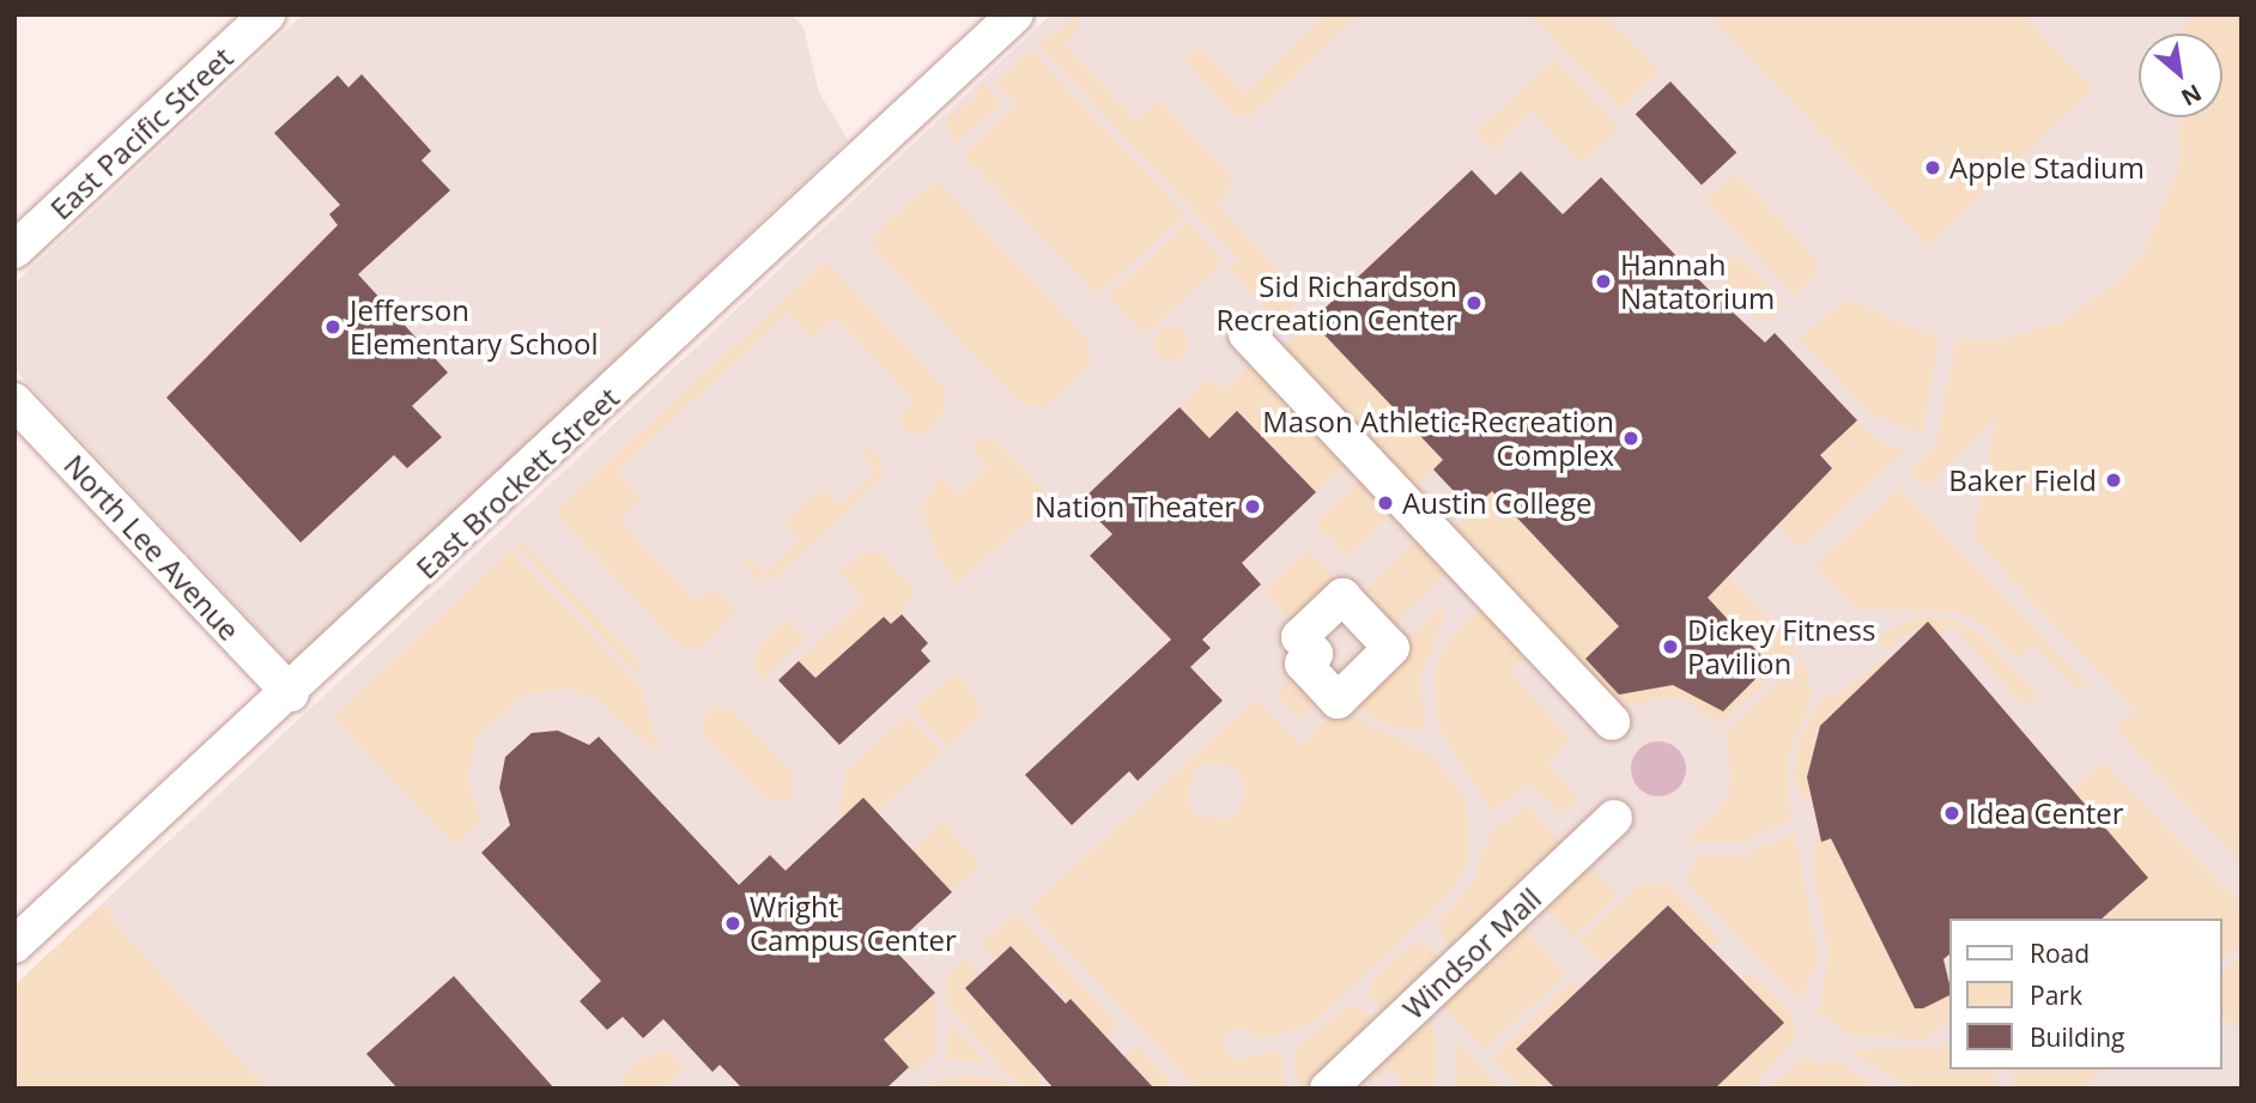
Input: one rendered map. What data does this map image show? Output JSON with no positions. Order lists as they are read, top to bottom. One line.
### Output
{"streets":{"street":["East Pacific Street","East Brockett Street","North Lee Avenue","Windsor Mall"]},"crossings":[["East Brockett Street","North Lee Avenue"]],"places":["Apple Stadium","Hannah Natatorium","Sid Richardson Recreation Center","Jefferson Elementary School","Mason Athletic-Recreation Complex","Baker Field","Austin College","Nation Theater","Dickey Fitness Pavilion","Idea Center","Wright Campus Center"],"legend":["Road","Park","Building"],"north":"bottom right"}
